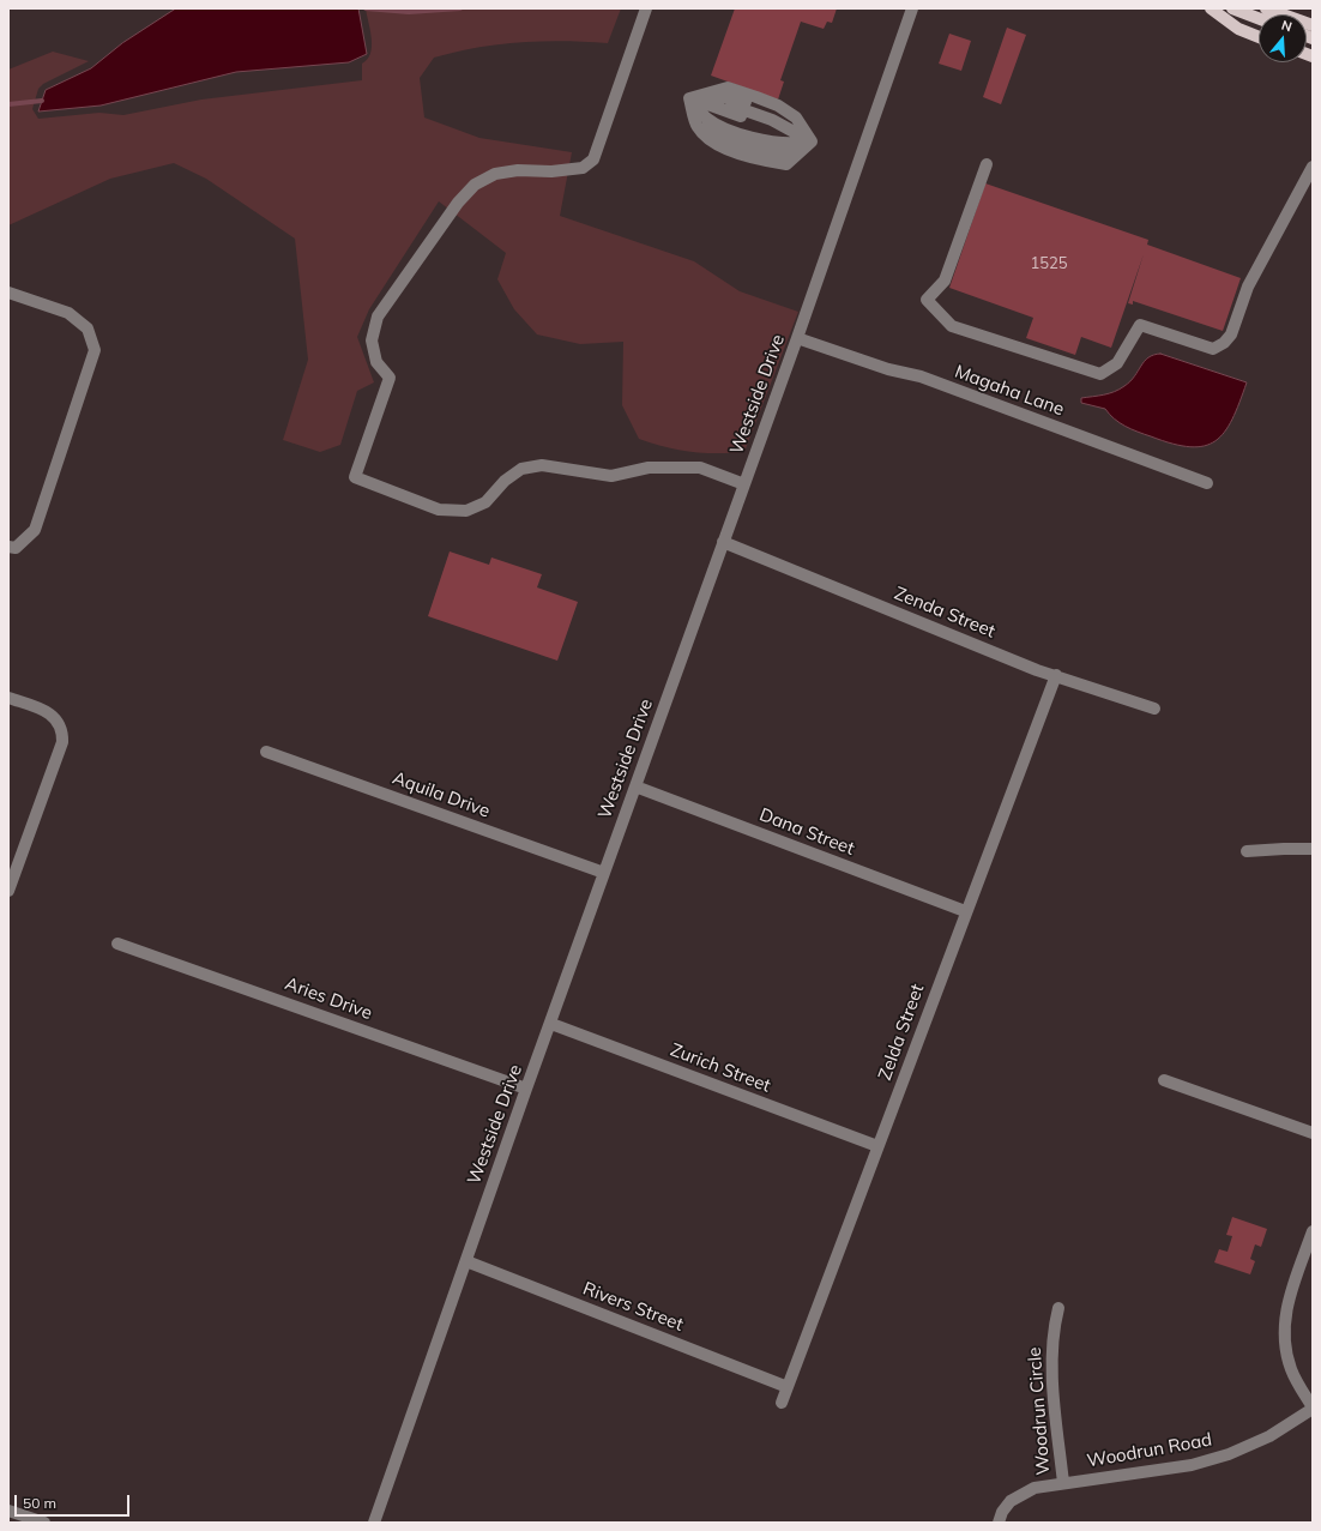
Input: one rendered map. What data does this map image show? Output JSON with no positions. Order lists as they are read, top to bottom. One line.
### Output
{"streets":{"street":["Magaha Lane","Westside Drive","Zenda Street","Aquila Drive","Dana Street","Aries Drive","Zelda Street","Zurich Street","Rivers Street","Woodrun Circle","Woodrun Road"]},"crossings":[["Magaha Lane","Westside Drive"],["Westside Drive","Zenda Street"],["Westside Drive","Aquila Drive"],["Westside Drive","Dana Street"],["Westside Drive","Aries Drive"],["Westside Drive","Zurich Street"],["Westside Drive","Rivers Street"],["Zenda Street","Zelda Street"],["Dana Street","Zelda Street"],["Zelda Street","Zurich Street"],["Zelda Street","Rivers Street"],["Woodrun Circle","Woodrun Road"]],"house_numbers":["1525"],"scale_bar":"50 m","north":"top"}
